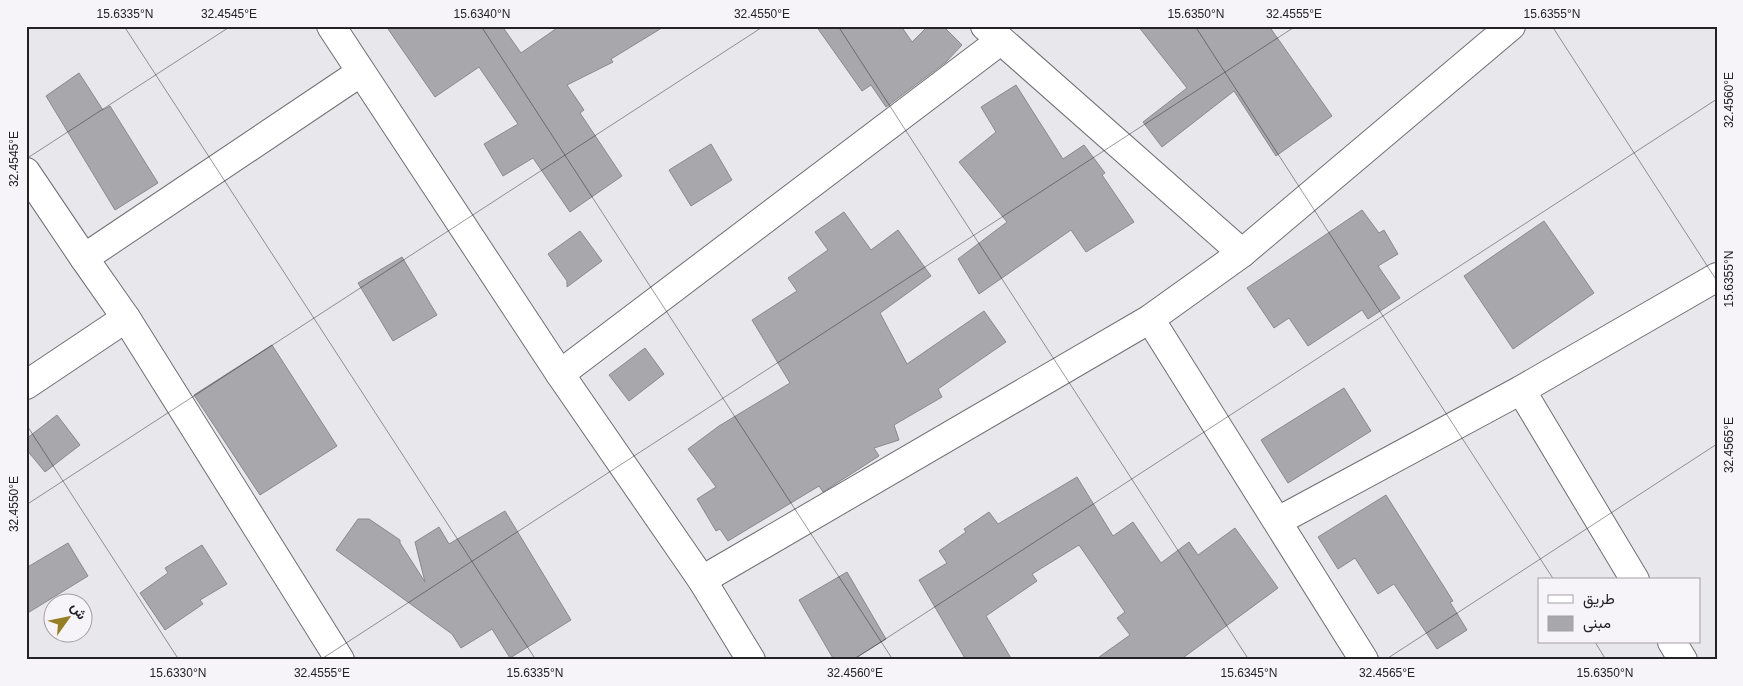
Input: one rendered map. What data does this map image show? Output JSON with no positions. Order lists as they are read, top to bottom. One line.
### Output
{"legend":["طريق","مبنى"],"north":"top right","coordinates":["15.6335°N","32.4545°E","15.6340°N","32.4550°E","15.6350°N","32.4555°E","15.6355°N","32.4560°E","32.4565°E","15.6330°N","15.6345°N"]}
